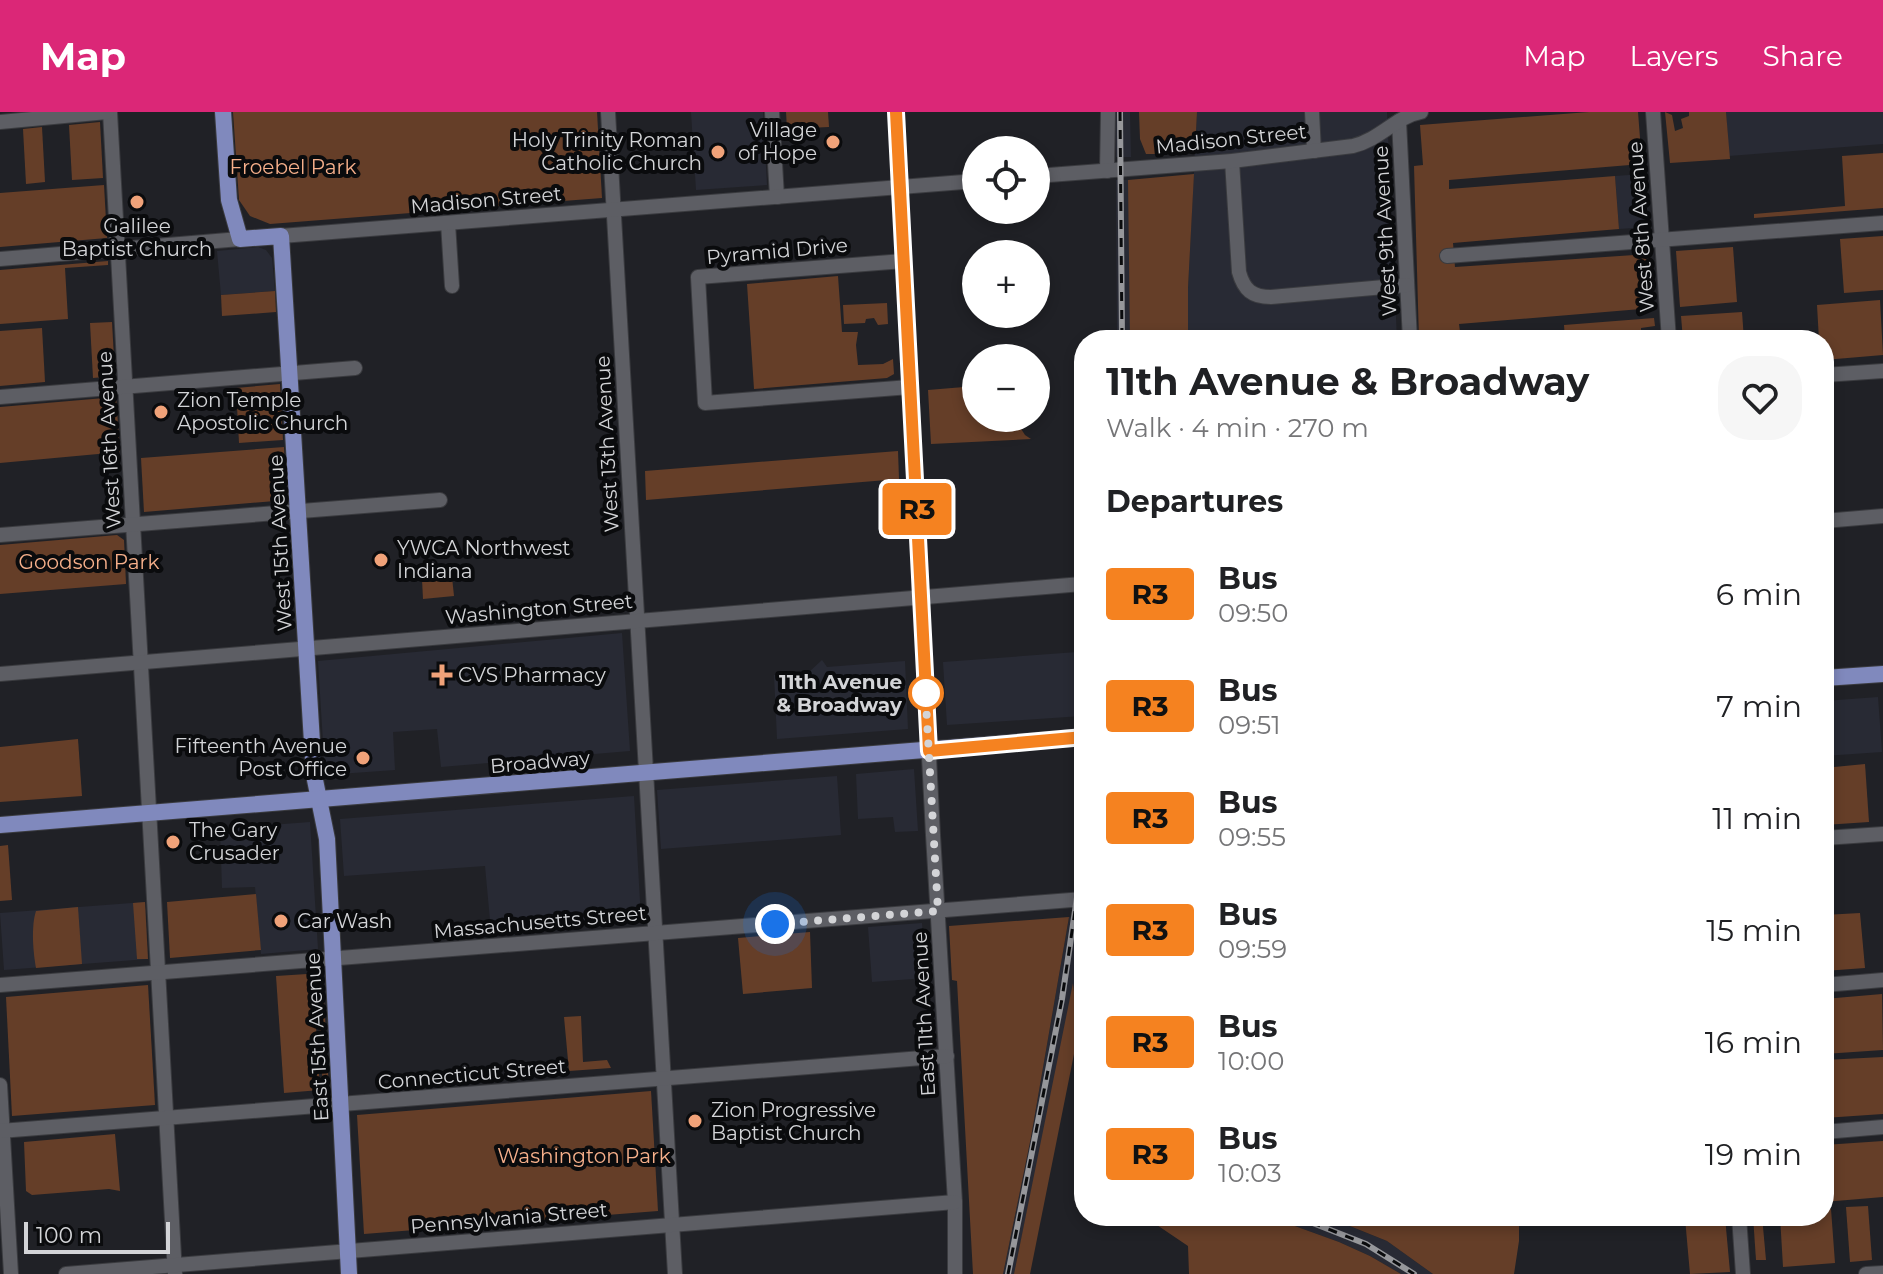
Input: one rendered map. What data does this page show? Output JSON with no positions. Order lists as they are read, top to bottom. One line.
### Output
{"streets":{"main road":["Madison Street","West 15th Avenue","Broadway","East 15th Avenue"],"street":["West 8th Avenue","West 9th Avenue","Pyramid Drive","West 16th Avenue","West 13th Avenue","Washington Street","Massachusetts Street","East 11th Avenue","Connecticut Street","Pennsylvania Street"]},"crossings":[["Madison Street","West 9th Avenue"],["Madison Street","West 16th Avenue"],["Madison Street","West 13th Avenue"],["Madison Street","West 15th Avenue"],["Madison Street","East 11th Avenue"],["Pyramid Drive","East 11th Avenue"],["West 16th Avenue","Washington Street"],["West 16th Avenue","Broadway"],["West 16th Avenue","Massachusetts Street"],["West 16th Avenue","Connecticut Street"],["West 16th Avenue","Pennsylvania Street"],["West 13th Avenue","Washington Street"],["West 13th Avenue","Broadway"],["West 13th Avenue","Massachusetts Street"],["West 13th Avenue","Connecticut Street"],["West 13th Avenue","Pennsylvania Street"],["West 15th Avenue","Washington Street"],["West 15th Avenue","Broadway"],["West 15th Avenue","East 15th Avenue"],["Washington Street","East 11th Avenue"],["Broadway","East 11th Avenue"],["Broadway","East 15th Avenue"],["Massachusetts Street","East 11th Avenue"],["Massachusetts Street","East 15th Avenue"],["East 11th Avenue","Connecticut Street"],["East 11th Avenue","Pennsylvania Street"],["East 15th Avenue","Connecticut Street"],["East 15th Avenue","Pennsylvania Street"]],"parks":["Froebel Park","Goodson Park","Washington Park"],"places":{"other":["Village of Hope","Holy Trinity Roman Catholic Church","Galilee Baptist Church","Zion Temple Apostolic Church","YWCA Northwest Indiana","11th Avenue & Broadway","Fifteenth Avenue Post Office","The Gary Crusader","Car Wash","Zion Progressive Baptist Church"],"health":["CVS Pharmacy"]},"lines":["bus line R3"],"scale_bar":"100 m","page":{"header":"Map","nav":["Map","Layers","Share"],"on_map":"R3","map_buttons":["+","−"],"heading":[["11th Avenue & Broadway","Walk · 4 min · 270 m"],"Departures"],"list":[{"mark":"R3","name":"Bus","note":"09:50","value":"6 min"},{"mark":"R3","name":"Bus","note":"09:51","value":"7 min"},{"mark":"R3","name":"Bus","note":"09:55","value":"11 min"},{"mark":"R3","name":"Bus","note":"09:59","value":"15 min"},{"mark":"R3","name":"Bus","note":"10:00","value":"16 min"},{"mark":"R3","name":"Bus","note":"10:03","value":"19 min"}],"scale":"100 m"}}
